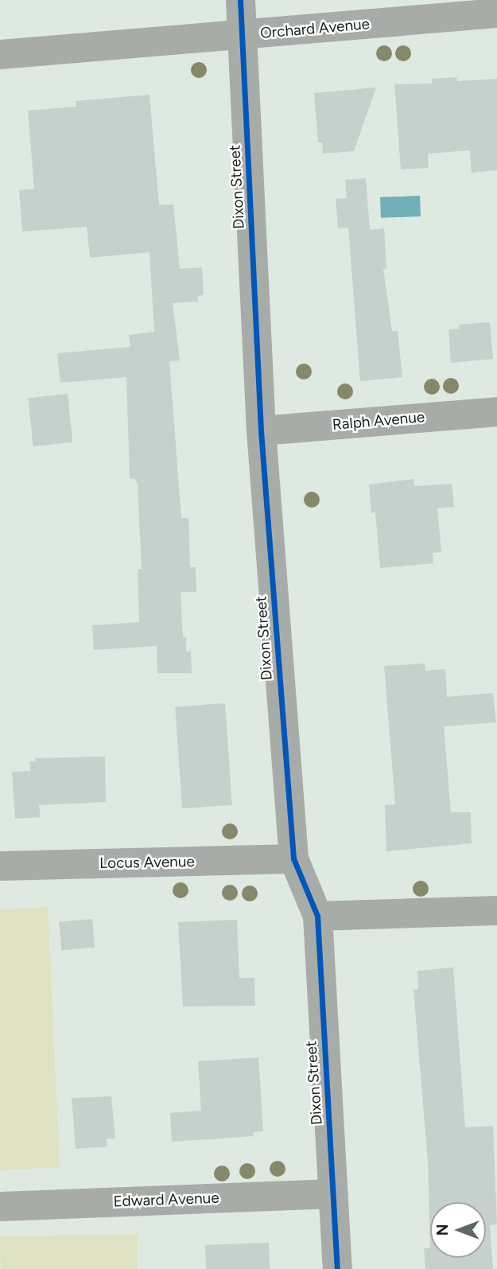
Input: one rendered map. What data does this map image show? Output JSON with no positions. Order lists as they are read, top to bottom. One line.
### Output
{"streets":{"street":["Orchard Avenue","Dixon Street","Ralph Avenue","Locus Avenue","Edward Avenue"]},"crossings":[["Orchard Avenue","Dixon Street"],["Dixon Street","Ralph Avenue"],["Dixon Street","Locus Avenue"],["Dixon Street","Edward Avenue"]],"north":"left"}
